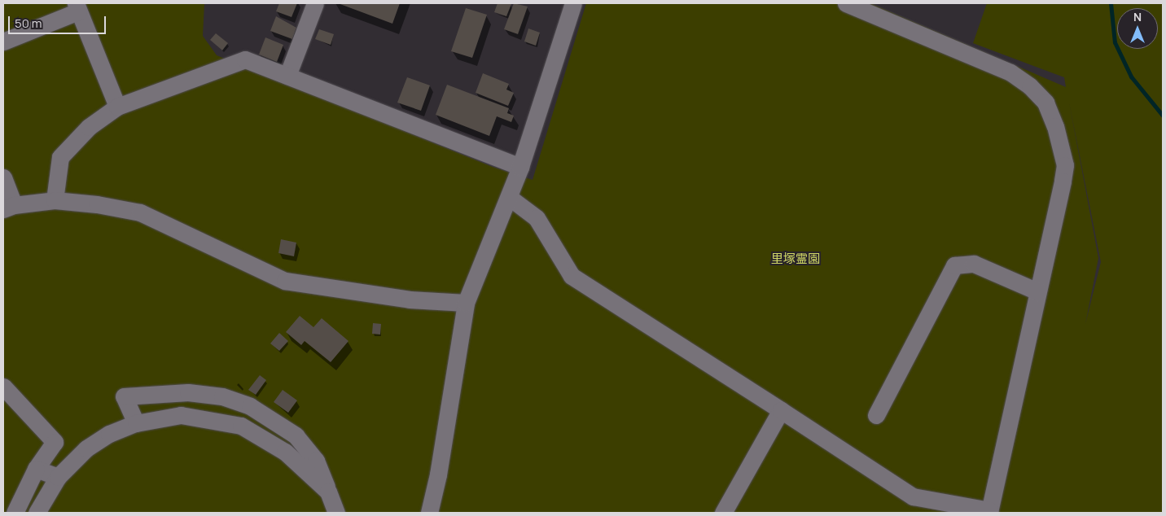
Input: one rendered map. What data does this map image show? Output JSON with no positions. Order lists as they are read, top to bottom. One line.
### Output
{"parks":["里塚霊園"],"scale_bar":"50 m","north":"top"}
